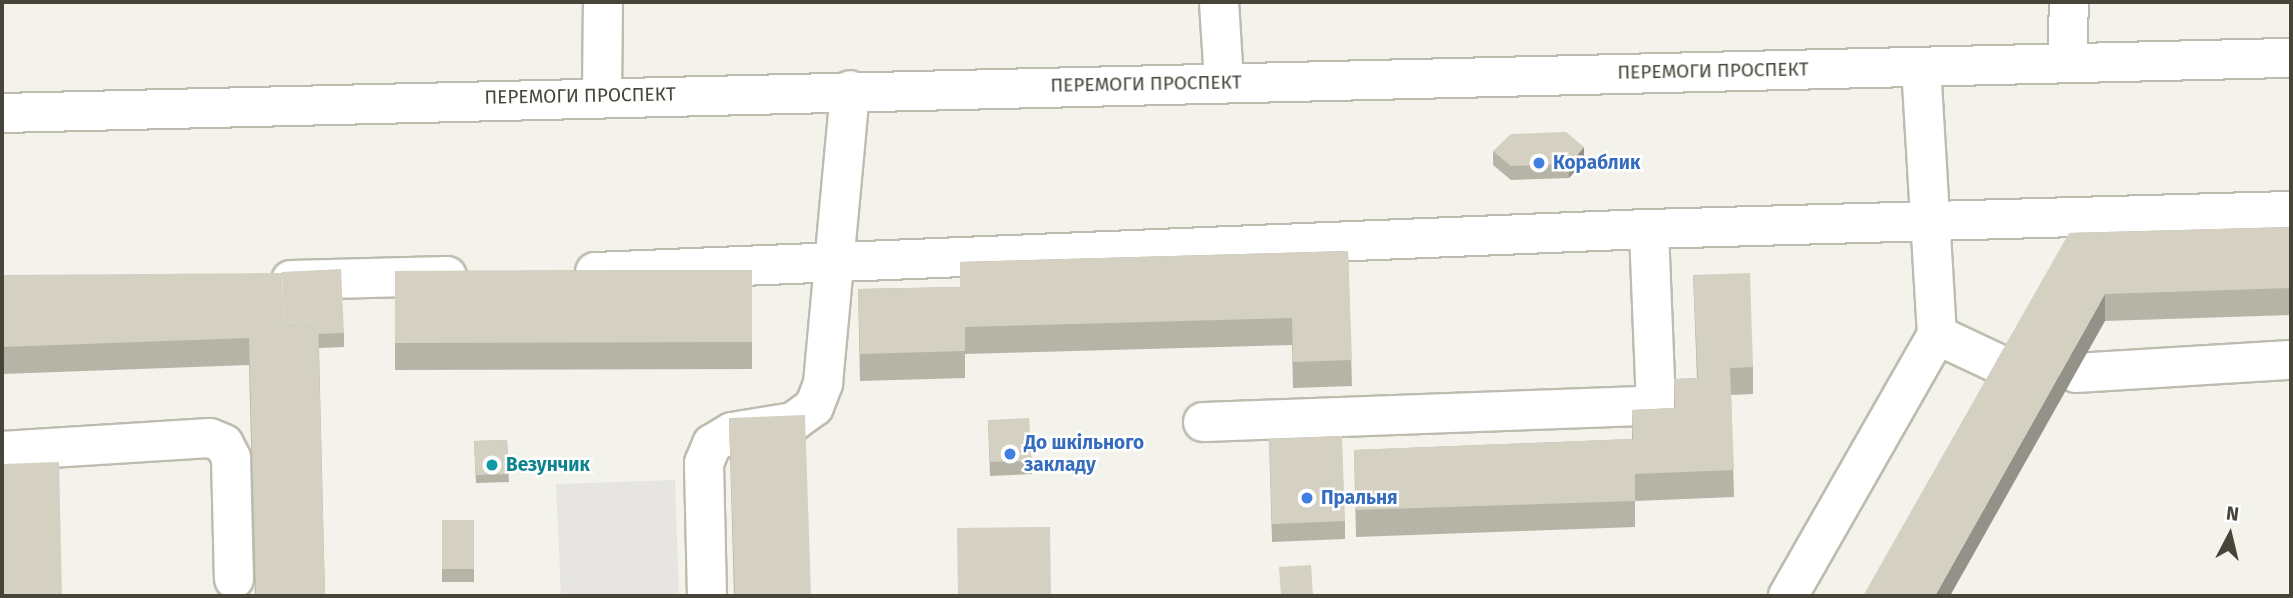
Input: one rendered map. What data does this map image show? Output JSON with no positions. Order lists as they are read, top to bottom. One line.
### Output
{"streets":{"street":["ПЕРЕМОГИ ПРОСПЕКТ"]},"places":["Кораблик","До шкільного закладу","Везунчик","Пральня"],"north":"top"}
